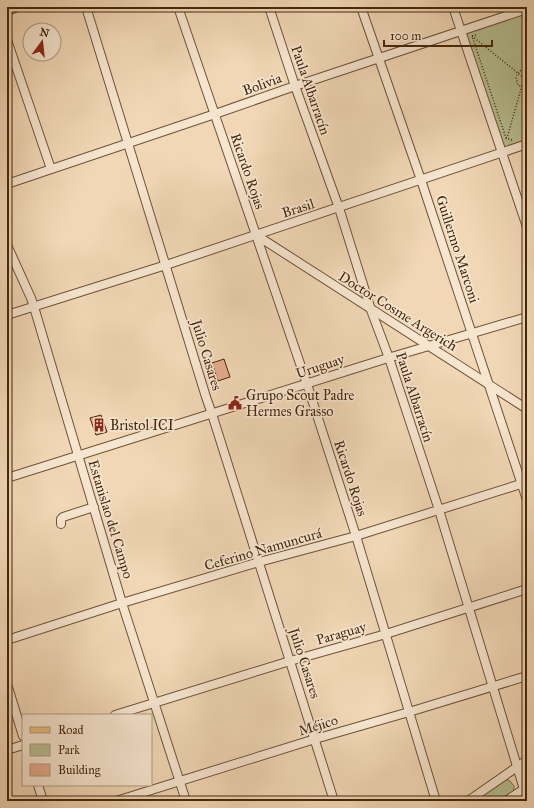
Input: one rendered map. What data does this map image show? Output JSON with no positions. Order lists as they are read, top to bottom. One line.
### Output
{"streets":{"street":["Bolivia","Paula Albarracín","Ricardo Rojas","Brasil","Guillermo Marconi","Doctor Cosme Argerich","Julio Casares","Uruguay","Estanislao del Campo","Ceferino Namuncurá","Paraguay","Méjico"]},"crossings":[["Bolivia","Paula Albarracín"],["Bolivia","Ricardo Rojas"],["Bolivia","Guillermo Marconi"],["Bolivia","Julio Casares"],["Paula Albarracín","Brasil"],["Paula Albarracín","Doctor Cosme Argerich"],["Paula Albarracín","Uruguay"],["Paula Albarracín","Ceferino Namuncurá"],["Paula Albarracín","Paraguay"],["Paula Albarracín","Méjico"],["Ricardo Rojas","Brasil"],["Ricardo Rojas","Doctor Cosme Argerich"],["Ricardo Rojas","Uruguay"],["Ricardo Rojas","Ceferino Namuncurá"],["Ricardo Rojas","Paraguay"],["Ricardo Rojas","Méjico"],["Brasil","Guillermo Marconi"],["Brasil","Doctor Cosme Argerich"],["Brasil","Julio Casares"],["Brasil","Estanislao del Campo"],["Guillermo Marconi","Doctor Cosme Argerich"],["Guillermo Marconi","Uruguay"],["Guillermo Marconi","Ceferino Namuncurá"],["Doctor Cosme Argerich","Uruguay"],["Julio Casares","Uruguay"],["Julio Casares","Ceferino Namuncurá"],["Julio Casares","Paraguay"],["Julio Casares","Méjico"],["Uruguay","Estanislao del Campo"],["Estanislao del Campo","Ceferino Namuncurá"],["Estanislao del Campo","Paraguay"],["Estanislao del Campo","Méjico"]],"places":{"public building":["Grupo Scout Padre Hermes Grasso"],"building":["Bristol ICI"]},"legend":["Road","Park","Building"],"scale_bar":"100 m","north":"top"}
